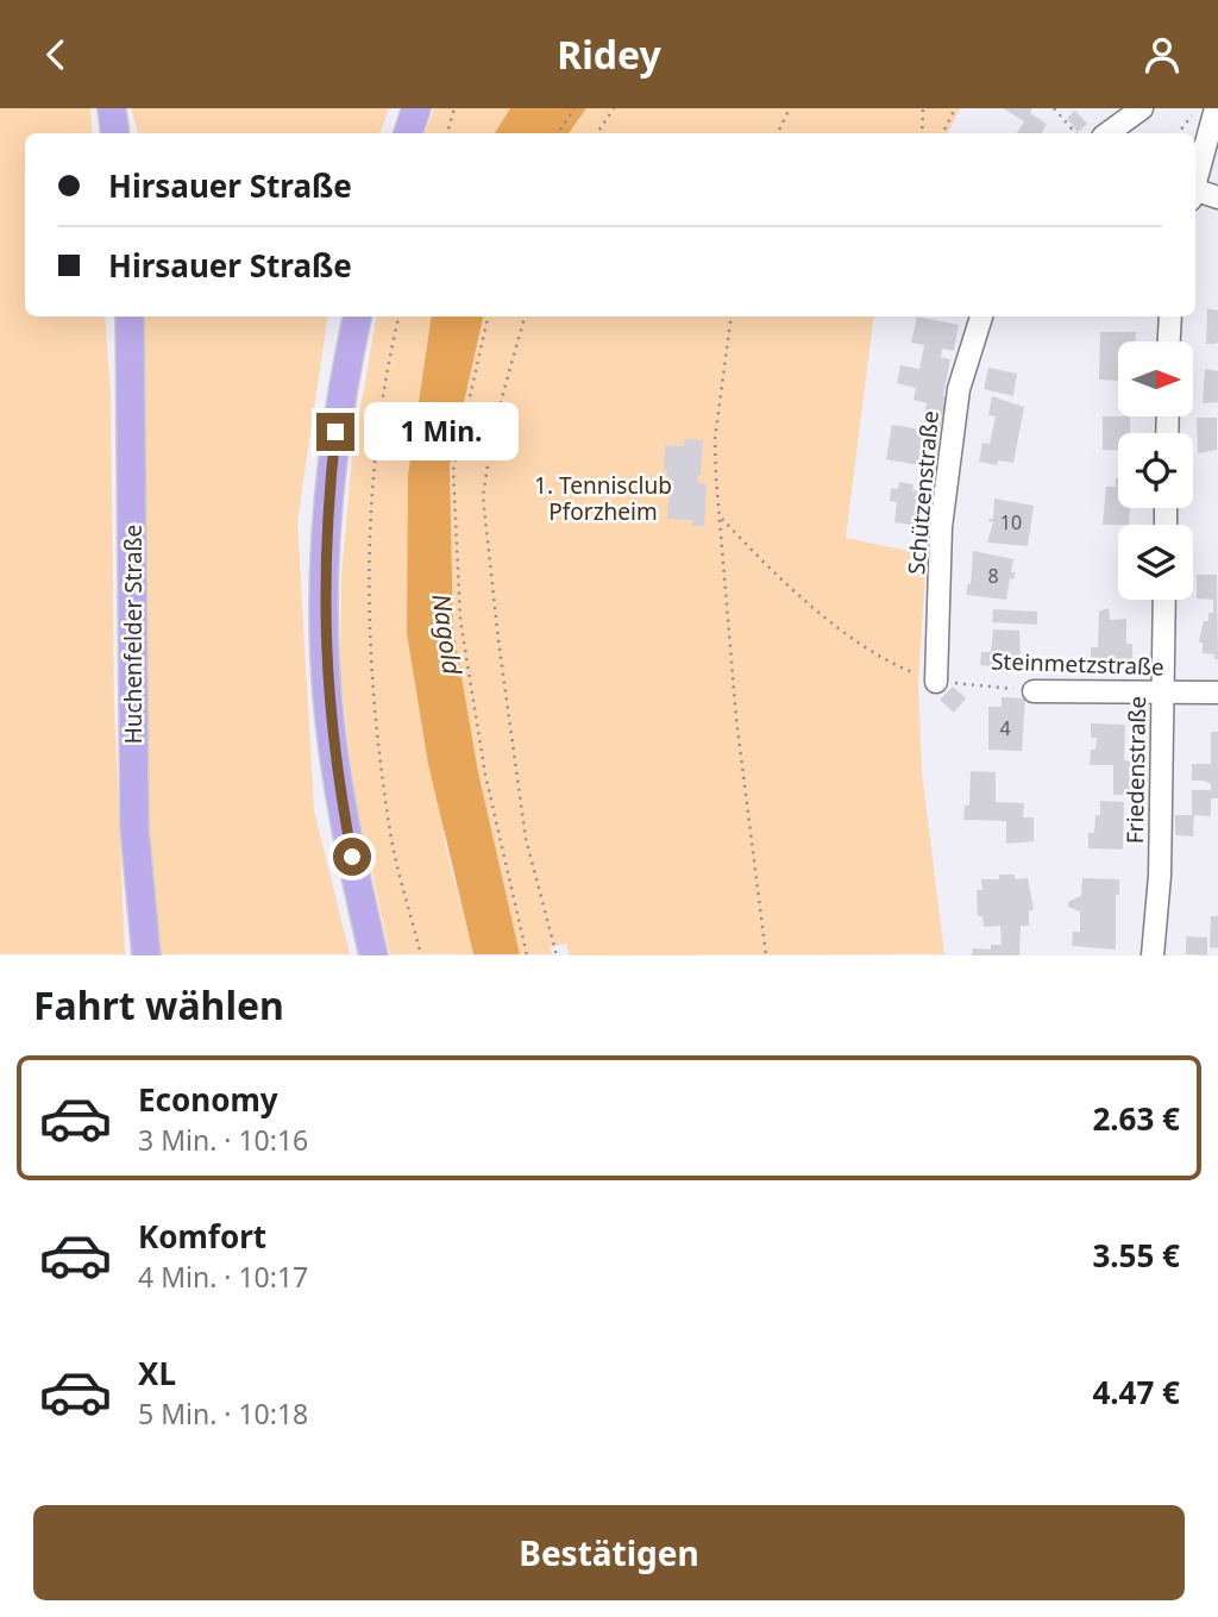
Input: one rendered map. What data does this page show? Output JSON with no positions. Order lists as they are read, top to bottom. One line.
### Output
{"streets":{"main road":["Huchenfelder Straße"],"street":["Schützenstraße","Steinmetzstraße","Friedenstraße"]},"crossings":[["Schützenstraße","Steinmetzstraße"],["Steinmetzstraße","Friedenstraße"]],"water":["Nagold"],"parks":["1. Tennisclub Pforzheim"],"house_numbers":["10","8","4"],"north":"right","page":{"header":"Ridey","banner":["Hirsauer Straße","Hirsauer Straße"],"bubble":"1 Min.","heading":"Fahrt wählen","list":[{"name":"Economy","note":"3 Min. · 10:16","value":"2.63 €"},{"name":"Komfort","note":"4 Min. · 10:17","value":"3.55 €"},{"name":"XL","note":"5 Min. · 10:18","value":"4.47 €"}],"buttons":"Bestätigen"}}
